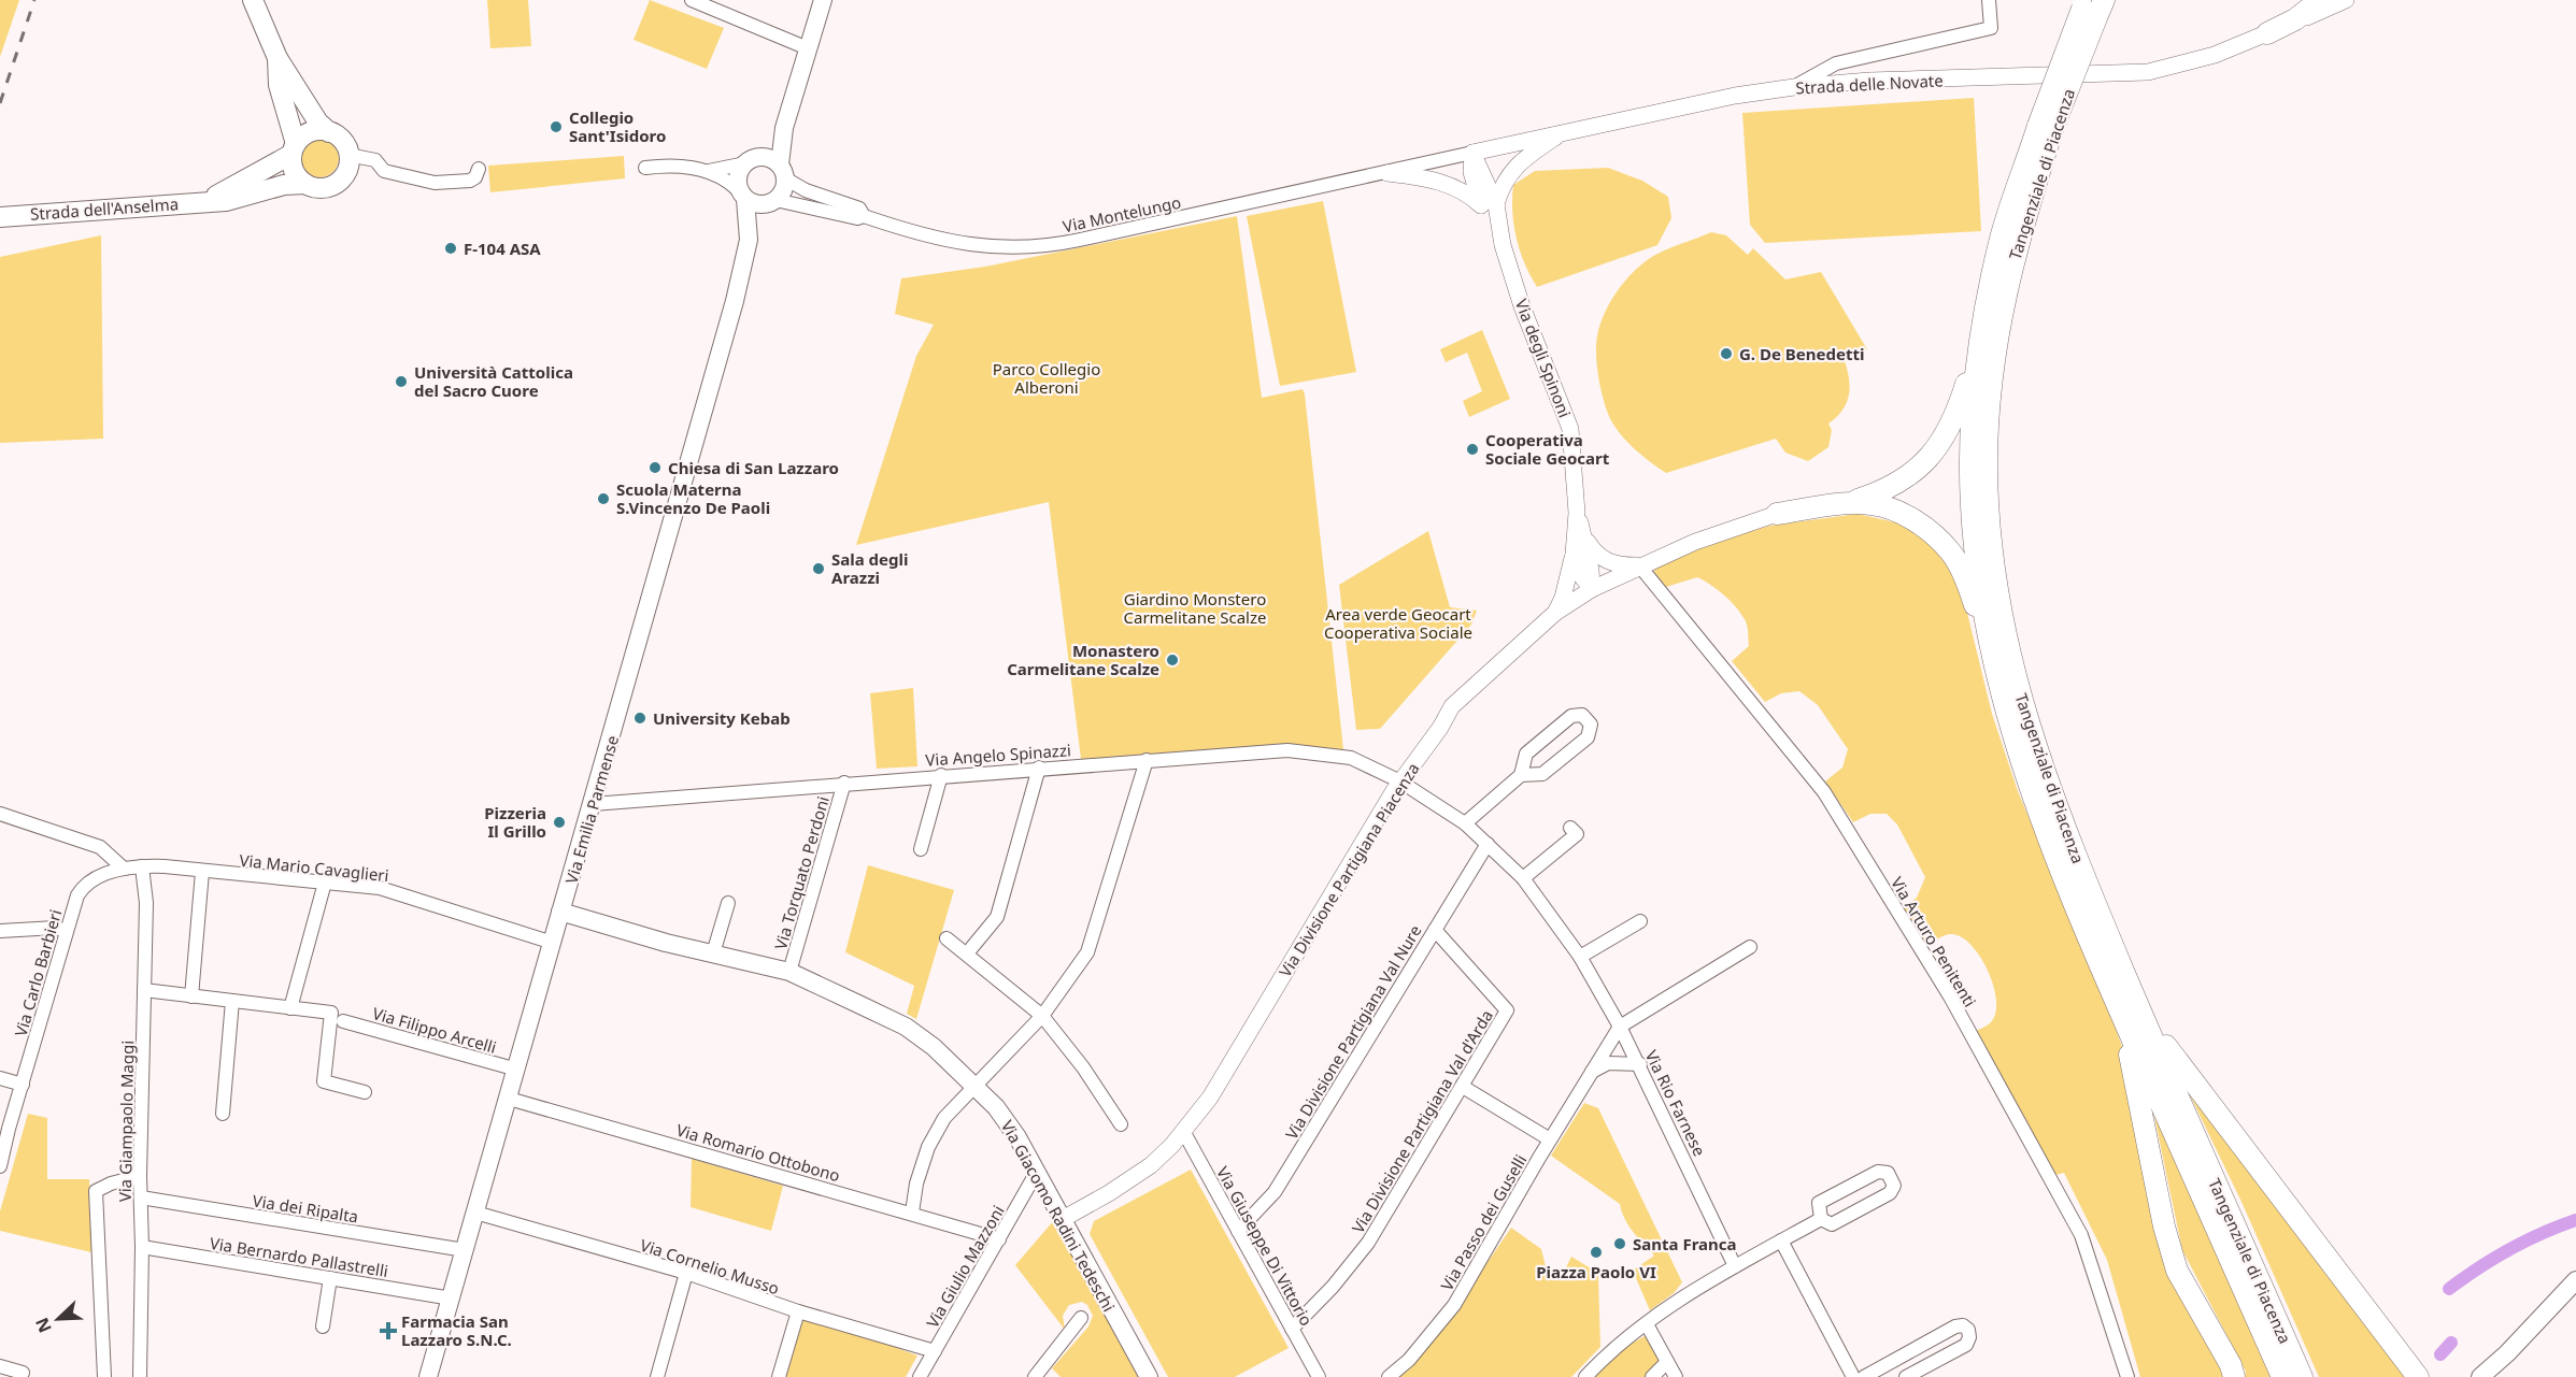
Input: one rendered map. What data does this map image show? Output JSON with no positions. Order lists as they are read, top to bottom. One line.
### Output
{"streets":{"highway":["Tangenziale di Piacenza"],"main road":["Strada dell'Anselma","Via Emilia Parmense","Via Giacomo Radini Tedeschi"],"street":["Strada delle Novate","Via Montelungo","Via degli Spinoni","Via Angelo Spinazzi","Via Mario Cavaglieri","Via Divisione Partigiana Piacenza","Via Torquato Perdoni","Via Arturo Penitenti","Via Carlo Barbieri","Via Filippo Arcelli","Via Divisione Partigiana Val Nure","Via Rio Farnese","Via Giampaolo Maggi","Via Divisione Partigiana Val d'Arda","Via Romario Ottobono","Via dei Ripalta","Via Passo dei Guselli","Via Giuseppe Di Vittorio","Via Bernardo Pallastrelli","Via Cornelio Musso","Via Giulio Mazzoni"]},"crossings":[["Strada delle Novate","Via Montelungo"],["Strada delle Novate","Via degli Spinoni"],["Via Montelungo","Via Emilia Parmense"],["Via degli Spinoni","Via Divisione Partigiana Piacenza"],["Via Angelo Spinazzi","Via Emilia Parmense"],["Via Angelo Spinazzi","Via Divisione Partigiana Piacenza"],["Via Angelo Spinazzi","Via Torquato Perdoni"],["Via Angelo Spinazzi","Via Rio Farnese"],["Via Emilia Parmense","Via Mario Cavaglieri"],["Via Emilia Parmense","Via Filippo Arcelli"],["Via Emilia Parmense","Via Romario Ottobono"],["Via Emilia Parmense","Via dei Ripalta"],["Via Emilia Parmense","Via Giacomo Radini Tedeschi"],["Via Emilia Parmense","Via Bernardo Pallastrelli"],["Via Emilia Parmense","Via Cornelio Musso"],["Via Mario Cavaglieri","Via Carlo Barbieri"],["Via Mario Cavaglieri","Via Giampaolo Maggi"],["Via Divisione Partigiana Piacenza","Via Arturo Penitenti"],["Via Divisione Partigiana Piacenza","Via Rio Farnese"],["Via Divisione Partigiana Piacenza","Via Giacomo Radini Tedeschi"],["Via Divisione Partigiana Piacenza","Via Giuseppe Di Vittorio"],["Via Torquato Perdoni","Via Giacomo Radini Tedeschi"],["Via Carlo Barbieri","Via Giampaolo Maggi"],["Via Divisione Partigiana Val Nure","Via Rio Farnese"],["Via Divisione Partigiana Val Nure","Via Divisione Partigiana Val d'Arda"],["Via Divisione Partigiana Val Nure","Via Giuseppe Di Vittorio"],["Via Rio Farnese","Via Passo dei Guselli"],["Via Giampaolo Maggi","Via dei Ripalta"],["Via Giampaolo Maggi","Via Bernardo Pallastrelli"],["Via Divisione Partigiana Val d'Arda","Via Giuseppe Di Vittorio"],["Via Romario Ottobono","Via Giulio Mazzoni"],["Via Giacomo Radini Tedeschi","Via Giulio Mazzoni"],["Via Cornelio Musso","Via Giulio Mazzoni"]],"parks":["Parco Collegio Alberoni","Giardino Monstero Carmelitane Scalze","Area verde Geocart Cooperativa Sociale"],"places":{"other":["Collegio Sant'Isidoro","F-104 ASA","G. De Benedetti","Università Cattolica del Sacro Cuore","Cooperativa Sociale Geocart","Chiesa di San Lazzaro","Scuola Materna S.Vincenzo De Paoli","Sala degli Arazzi","Monastero Carmelitane Scalze","University Kebab","Pizzeria Il Grillo","Santa Franca","Piazza Paolo VI"],"health":["Farmacia San Lazzaro S.N.C."]},"north":"bottom left"}
